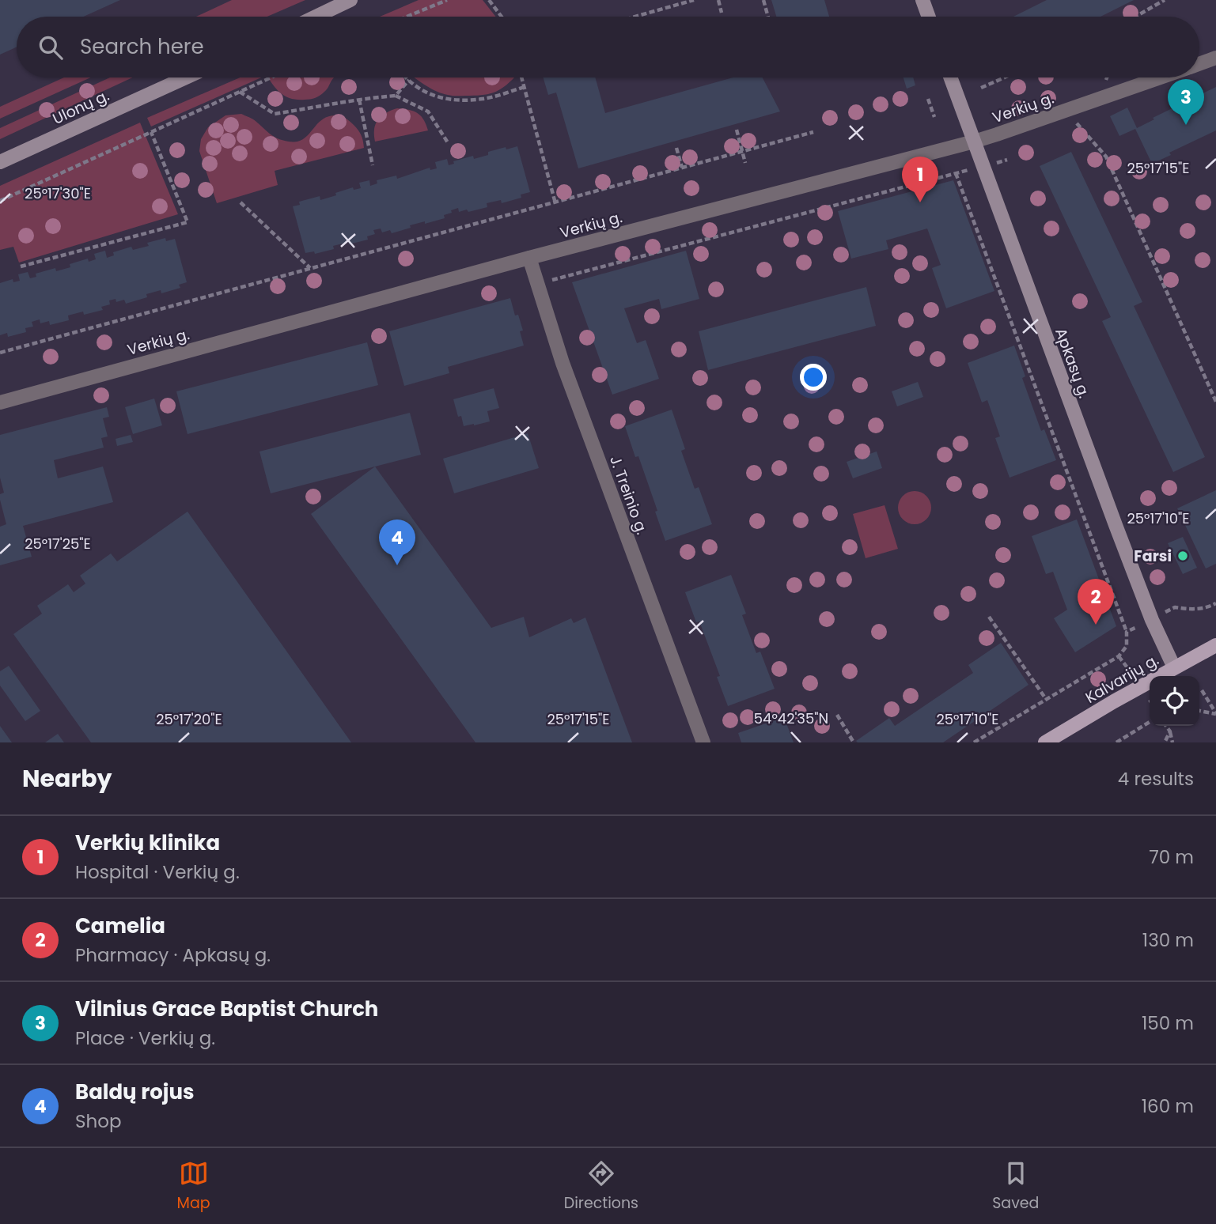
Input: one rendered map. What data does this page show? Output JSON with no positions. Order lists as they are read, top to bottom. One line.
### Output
{"streets":{"main road":["Ulonų g.","Apkasų g.","Kalvarijų g."],"street":["Verkių g.","J. Treinio g."]},"crossings":[["Verkių g.","Apkasų g."],["Verkių g.","J. Treinio g."],["Apkasų g.","Kalvarijų g."]],"places":["Farsi"],"page":{"search":"Search here","pins":["3","1","4","2"],"heading":["Nearby","4 results"],"list":[{"mark":"1","name":"Verkių klinika","note":"Hospital · Verkių g.","value":"70 m"},{"mark":"2","name":"Camelia","note":"Pharmacy · Apkasų g.","value":"130 m"},{"mark":"3","name":"Vilnius Grace Baptist Church","note":"Place · Verkių g.","value":"150 m"},{"mark":"4","name":"Baldų rojus","note":"Shop","value":"160 m"}],"nav":["Map","Directions","Saved"]},"coordinates":["25°17'15\"E","25°17'30\"E","25°17'10\"E","25°17'25\"E","54°42'35\"N","25°17'20\"E"]}
